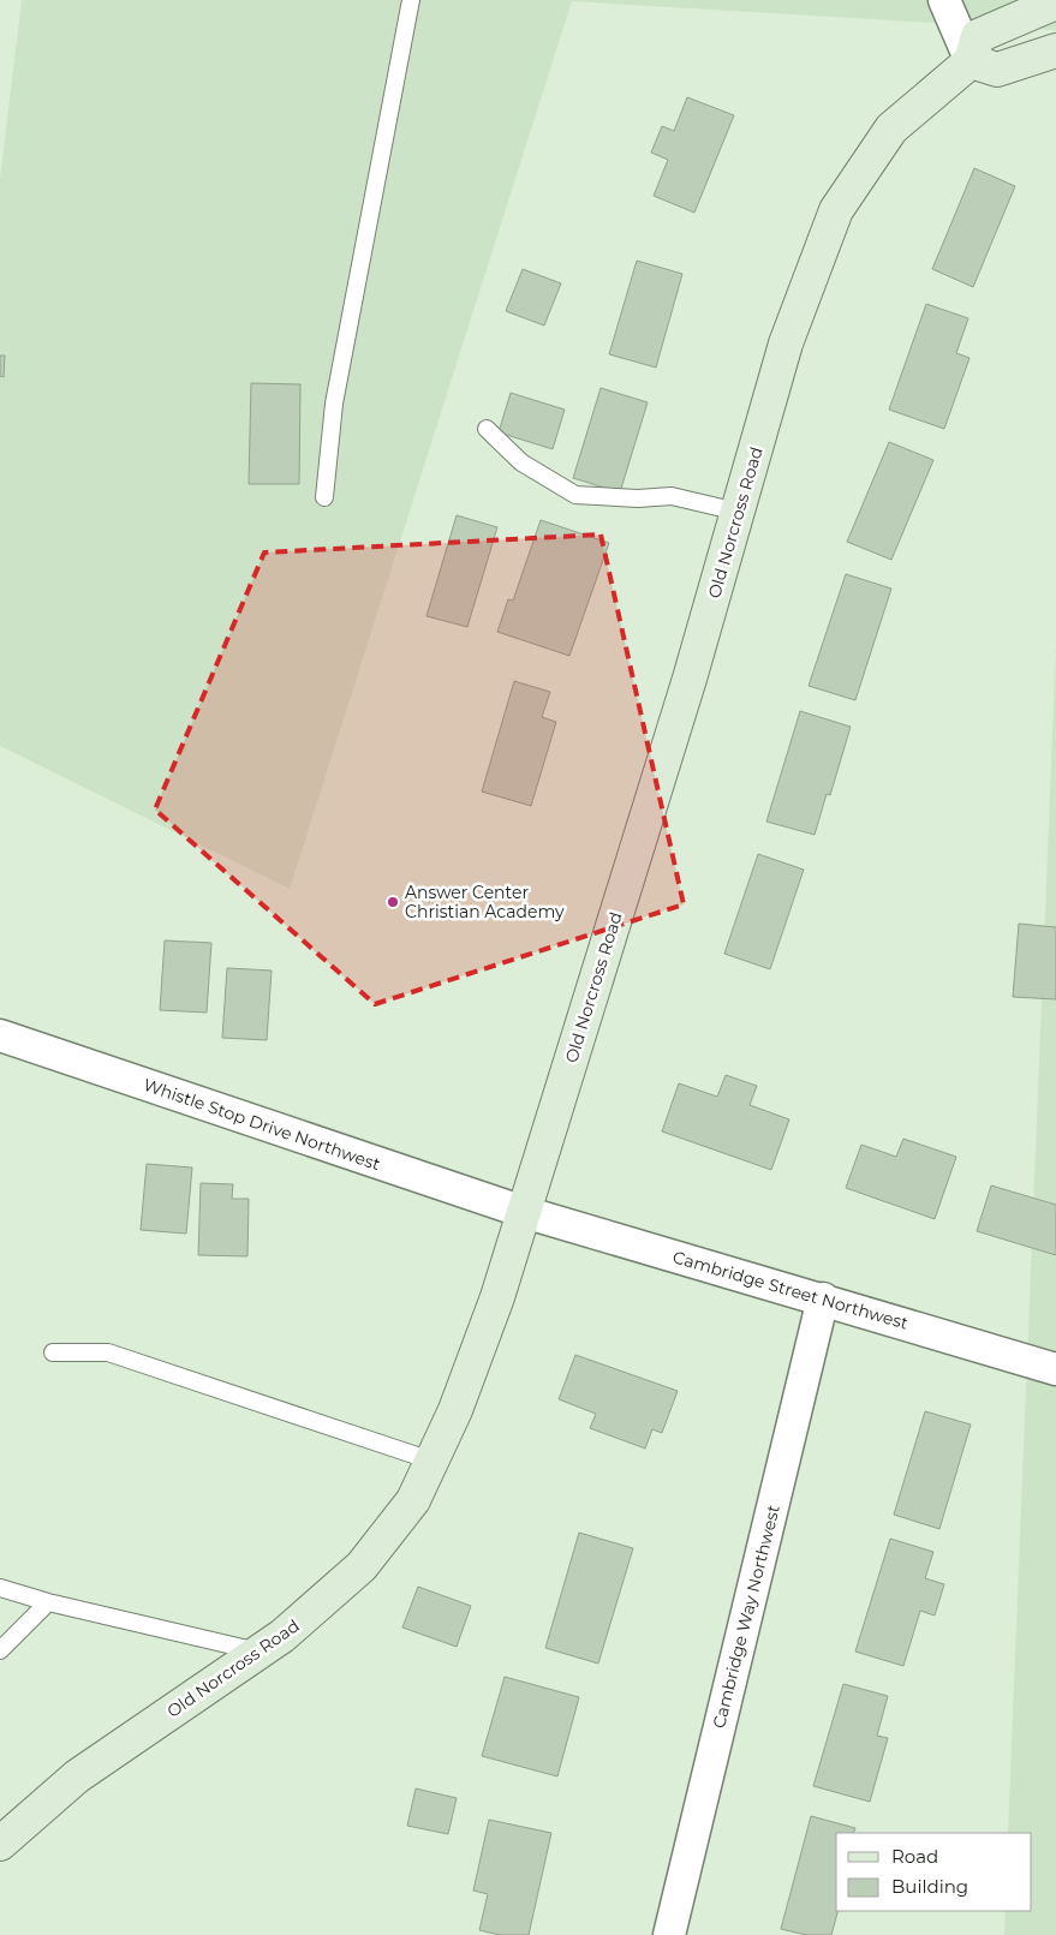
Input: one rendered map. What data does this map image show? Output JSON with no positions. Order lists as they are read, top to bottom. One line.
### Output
{"streets":{"street":["Old Norcross Road","Whistle Stop Drive Northwest","Cambridge Street Northwest","Cambridge Way Northwest"]},"crossings":[["Old Norcross Road","Whistle Stop Drive Northwest"],["Old Norcross Road","Cambridge Street Northwest"],["Whistle Stop Drive Northwest","Cambridge Street Northwest"],["Cambridge Street Northwest","Cambridge Way Northwest"]],"places":["Answer Center Christian Academy"],"legend":["Road","Building"]}
